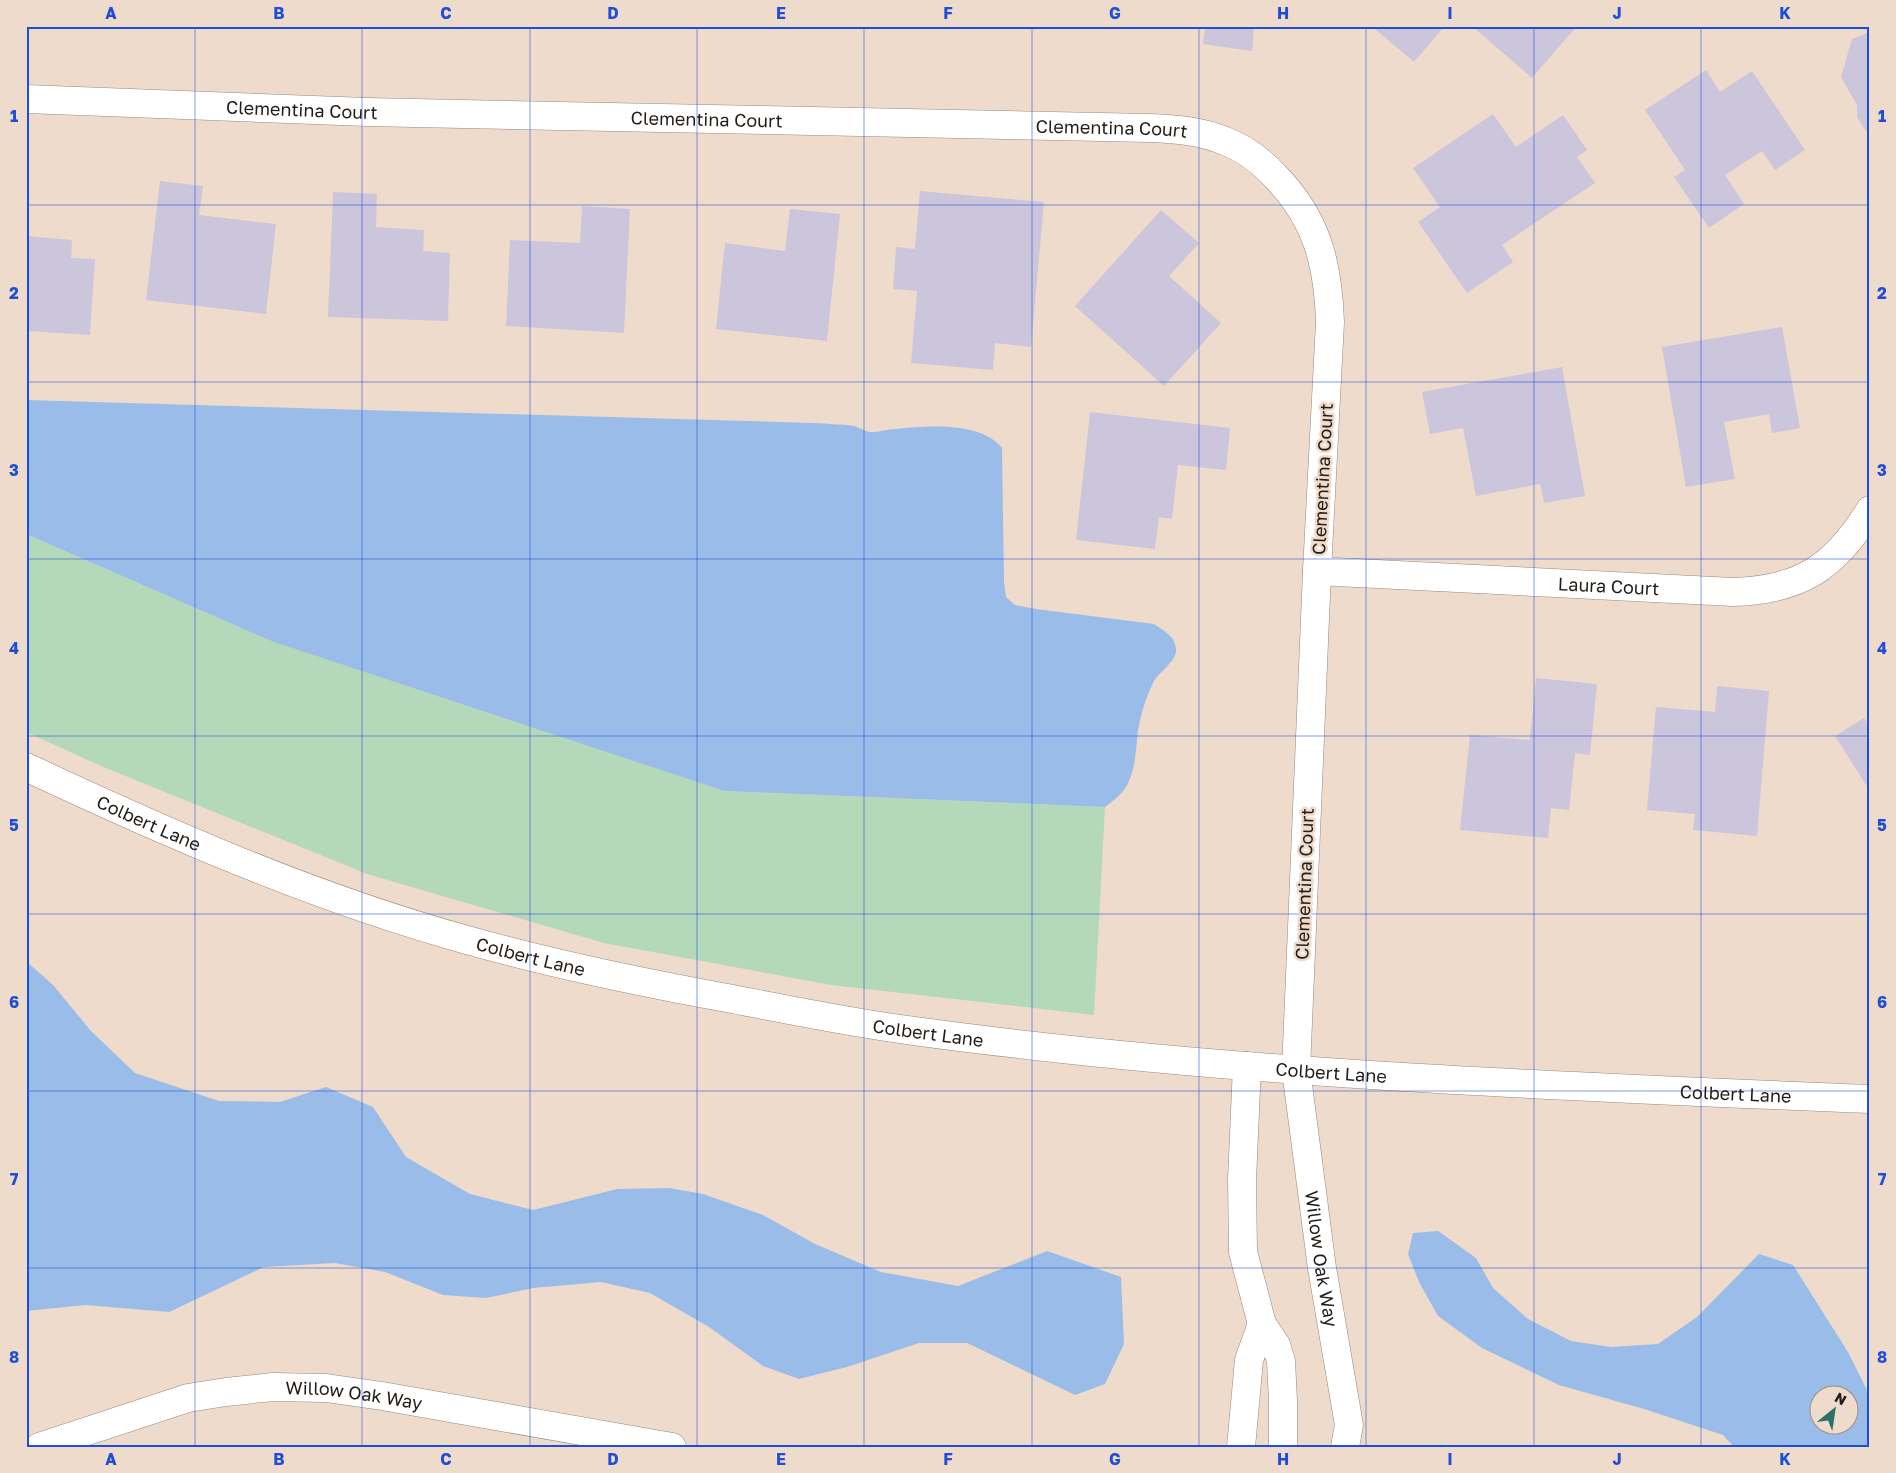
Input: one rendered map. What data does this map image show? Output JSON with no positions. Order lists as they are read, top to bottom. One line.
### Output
{"streets":{"street":["Clementina Court","Laura Court","Colbert Lane","Willow Oak Way"]},"crossings":[["Clementina Court","Laura Court"],["Clementina Court","Colbert Lane"],["Clementina Court","Willow Oak Way"],["Colbert Lane","Willow Oak Way"]],"north":"top right","grid":{"columns":["A","B","C","D","E","F","G","H","I","J","K"],"rows":["1","2","3","4","5","6","7","8"]}}
